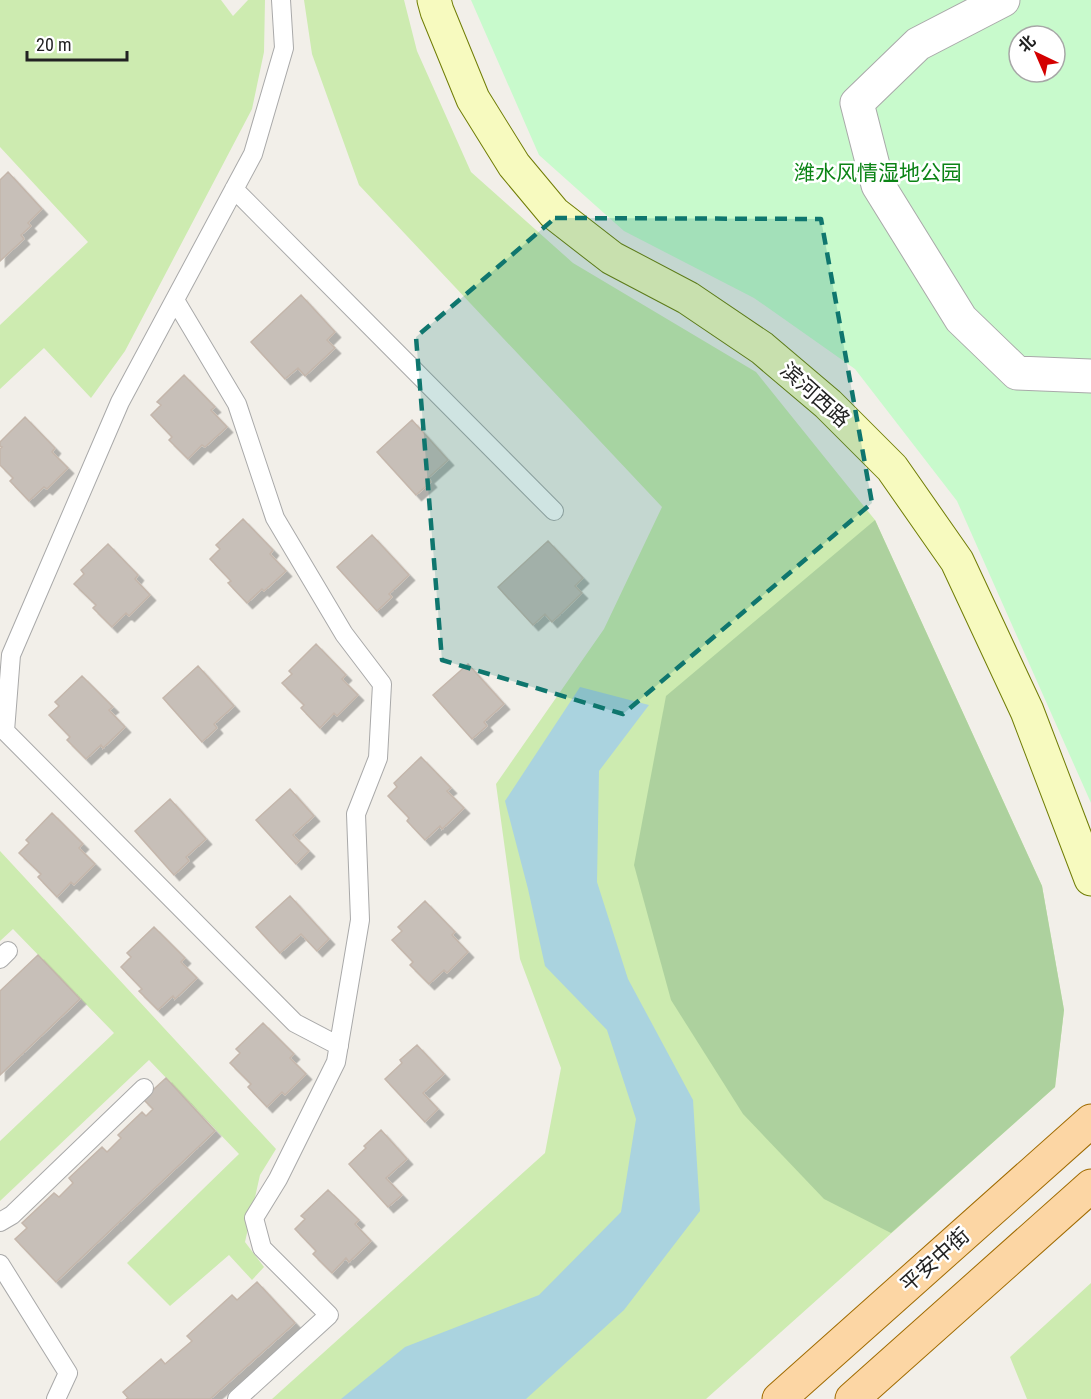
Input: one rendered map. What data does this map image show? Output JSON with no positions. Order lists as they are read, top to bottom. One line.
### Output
{"streets":{"main road":["平安中街"],"street":["滨河西路"]},"parks":["潍水风情湿地公园"],"scale_bar":"20 m","north":"top left"}
